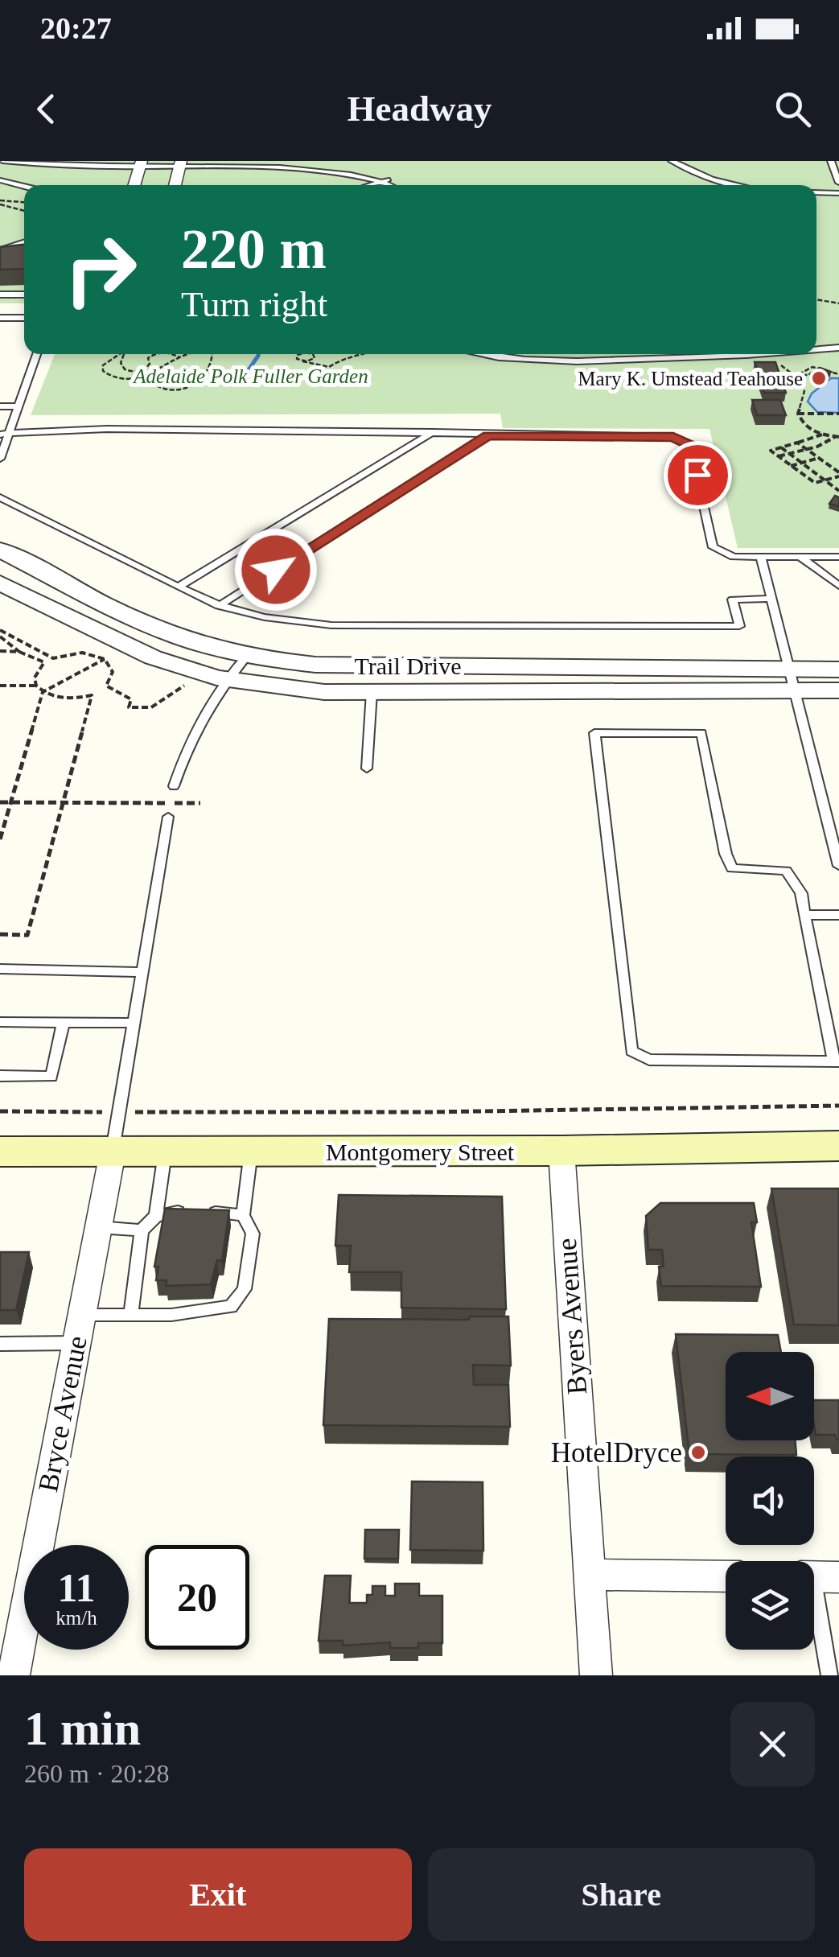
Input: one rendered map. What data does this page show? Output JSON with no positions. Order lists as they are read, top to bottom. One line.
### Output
{"streets":{"main road":["Montgomery Street"],"street":["Trail Drive","Byers Avenue","Bryce Avenue"]},"crossings":[["Montgomery Street","Byers Avenue"],["Montgomery Street","Bryce Avenue"]],"parks":["Adelaide Polk Fuller Garden"],"places":["Mary K. Umstead Teahouse","HotelDryce"],"north":"left","page":{"status":"20:27","header":"Headway","turn":["220 m","Turn right"],"speed":"11 km/h","limit":"20","heading":["1 min","260 m · 20:28"],"buttons":["Exit","Share"]}}
